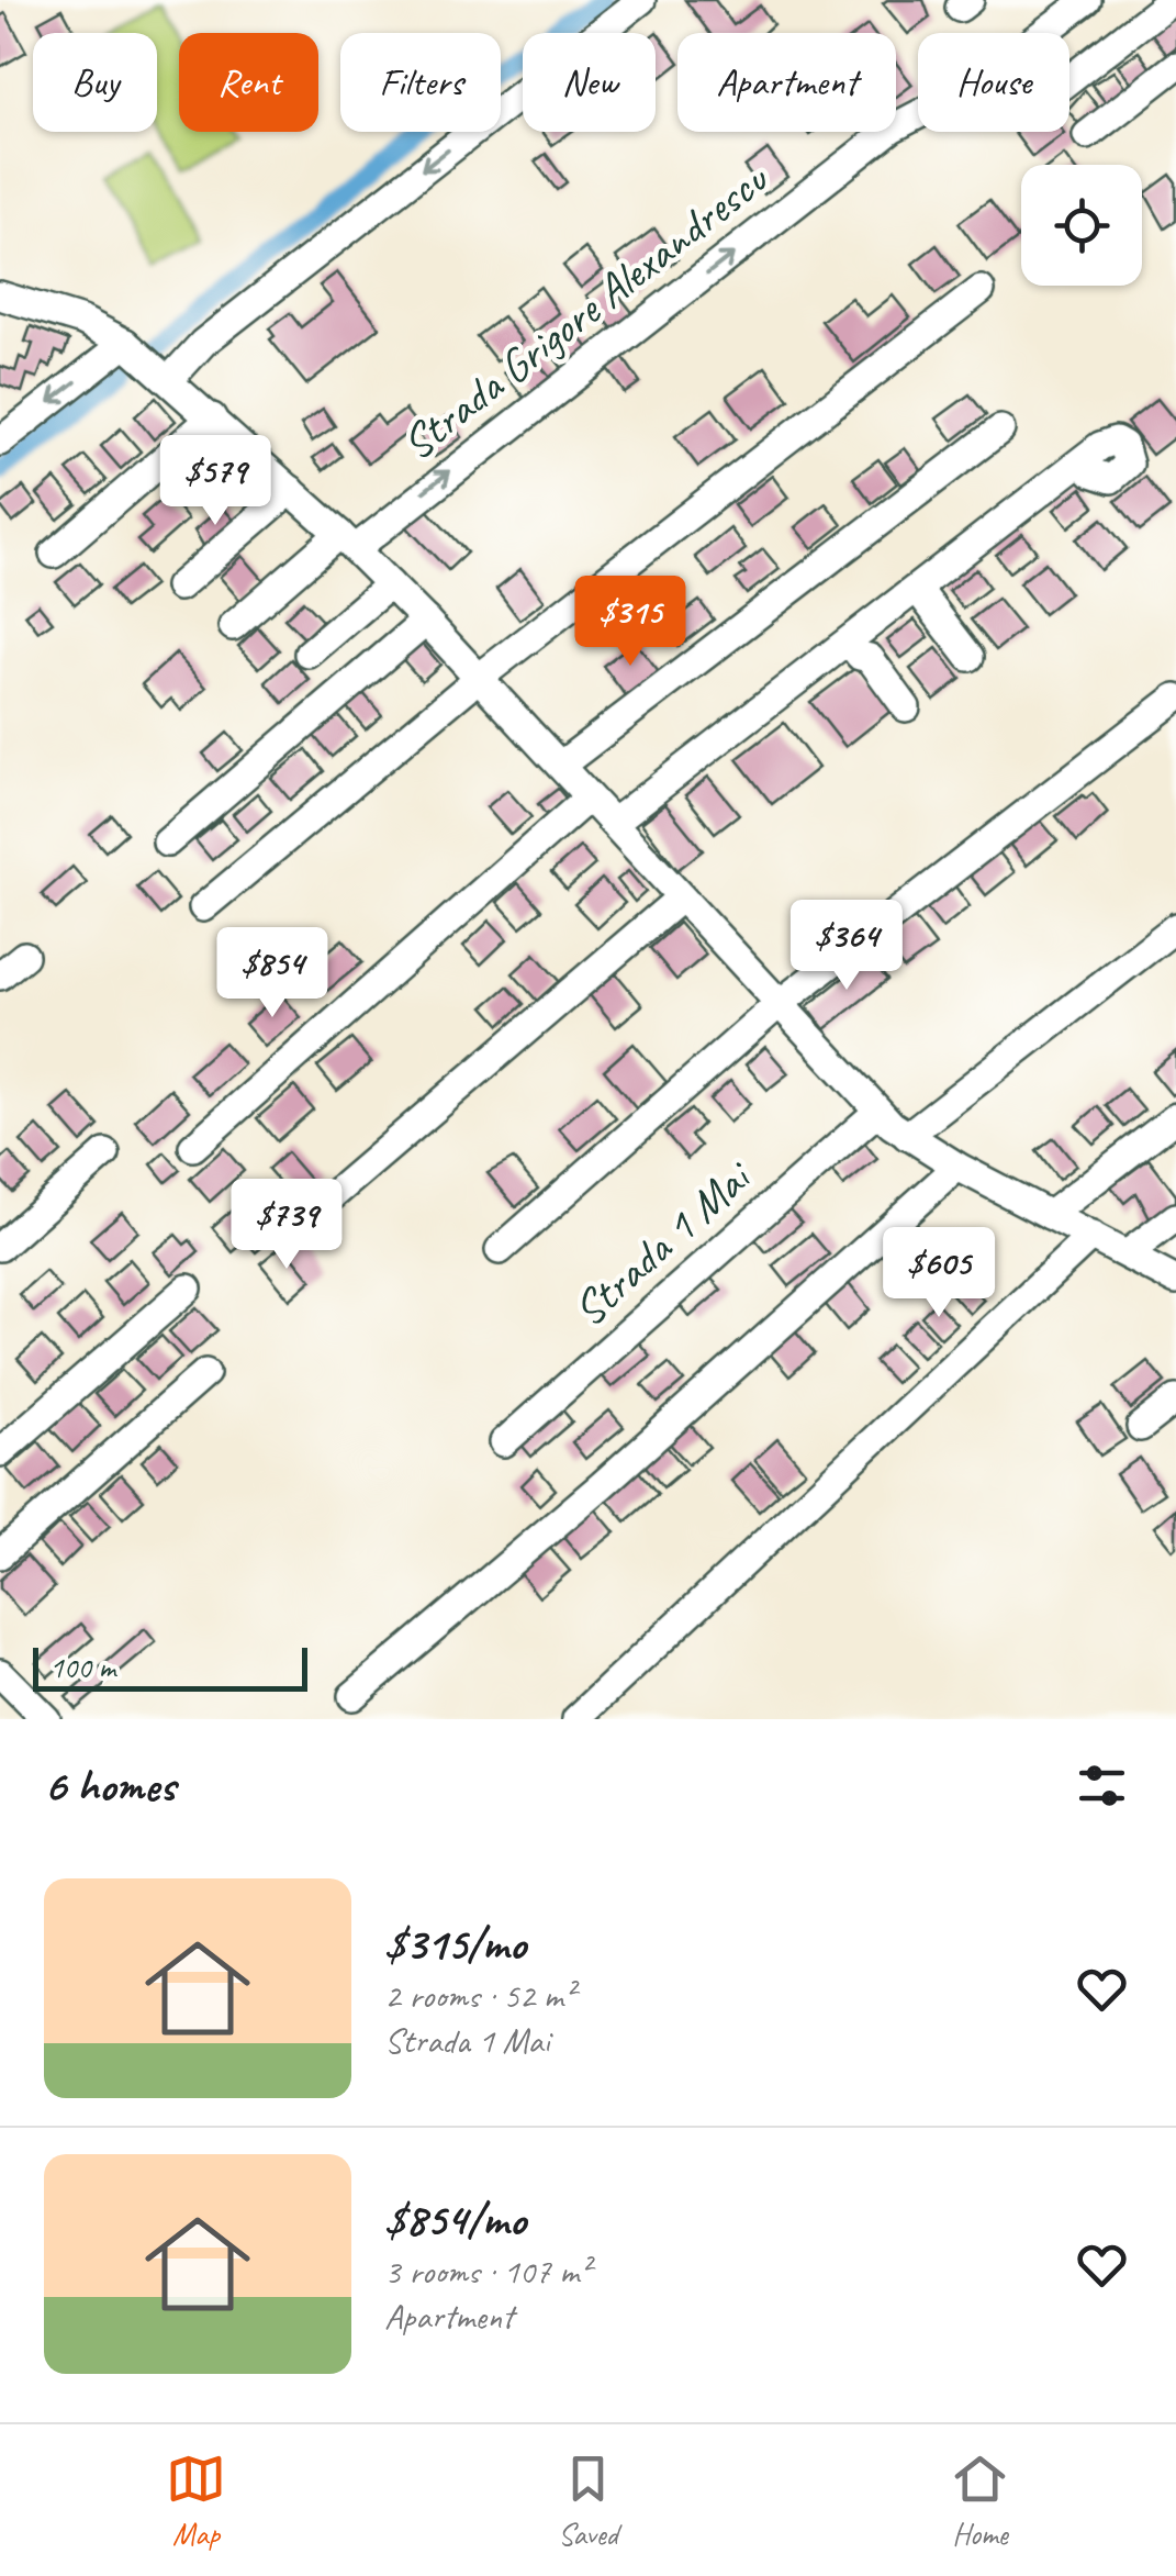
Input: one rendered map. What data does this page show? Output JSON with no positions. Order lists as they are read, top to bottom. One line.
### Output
{"streets":{"street":["Strada Grigore Alexandrescu","Strada 1 Mai"]},"scale_bar":"100 m","page":{"chip":["Buy","Rent","Filters","New","Apartment","House"],"price":["$579","$315","$364","$854","$739","$605"],"scale":"100 m","heading":"6 homes","list":[{"name":"$315/mo","note":"2 rooms · 52 m² · Strada 1 Mai"},{"name":"$854/mo","note":"3 rooms · 107 m² · Apartment"}],"tabs":["Map","Saved","Home"]}}
